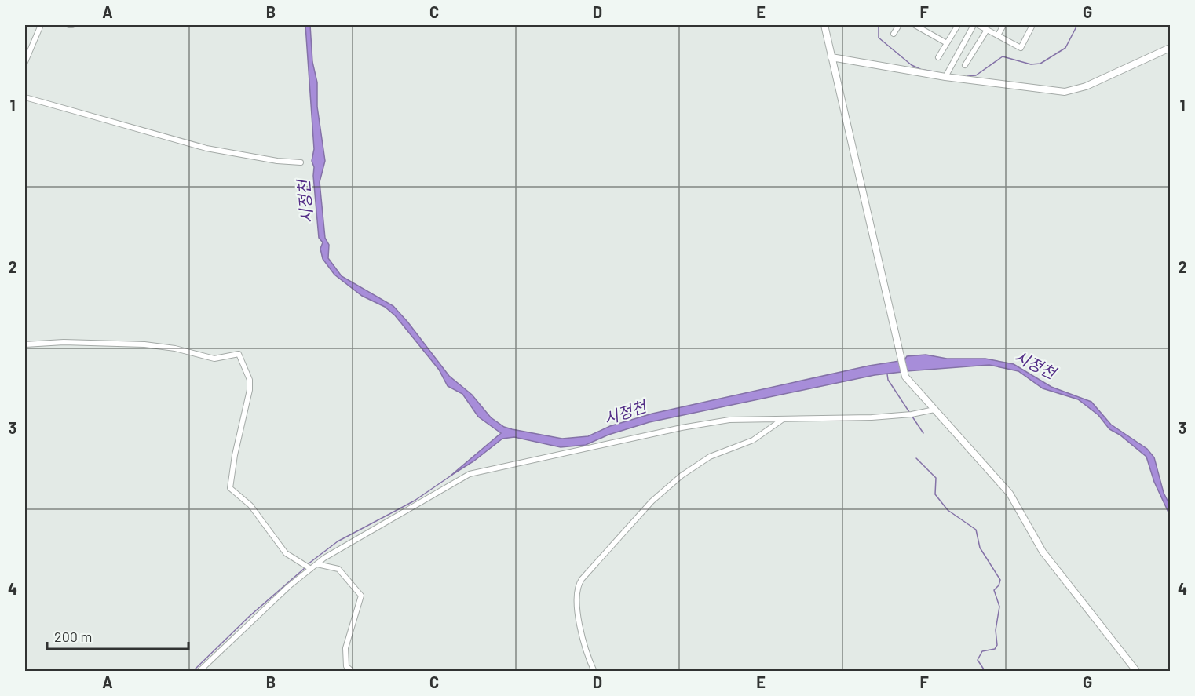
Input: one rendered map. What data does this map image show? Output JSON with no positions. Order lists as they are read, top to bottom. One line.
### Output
{"water":["시정천"],"scale_bar":"200 m","grid":{"columns":["A","B","C","D","E","F","G"],"rows":["1","2","3","4"]}}
